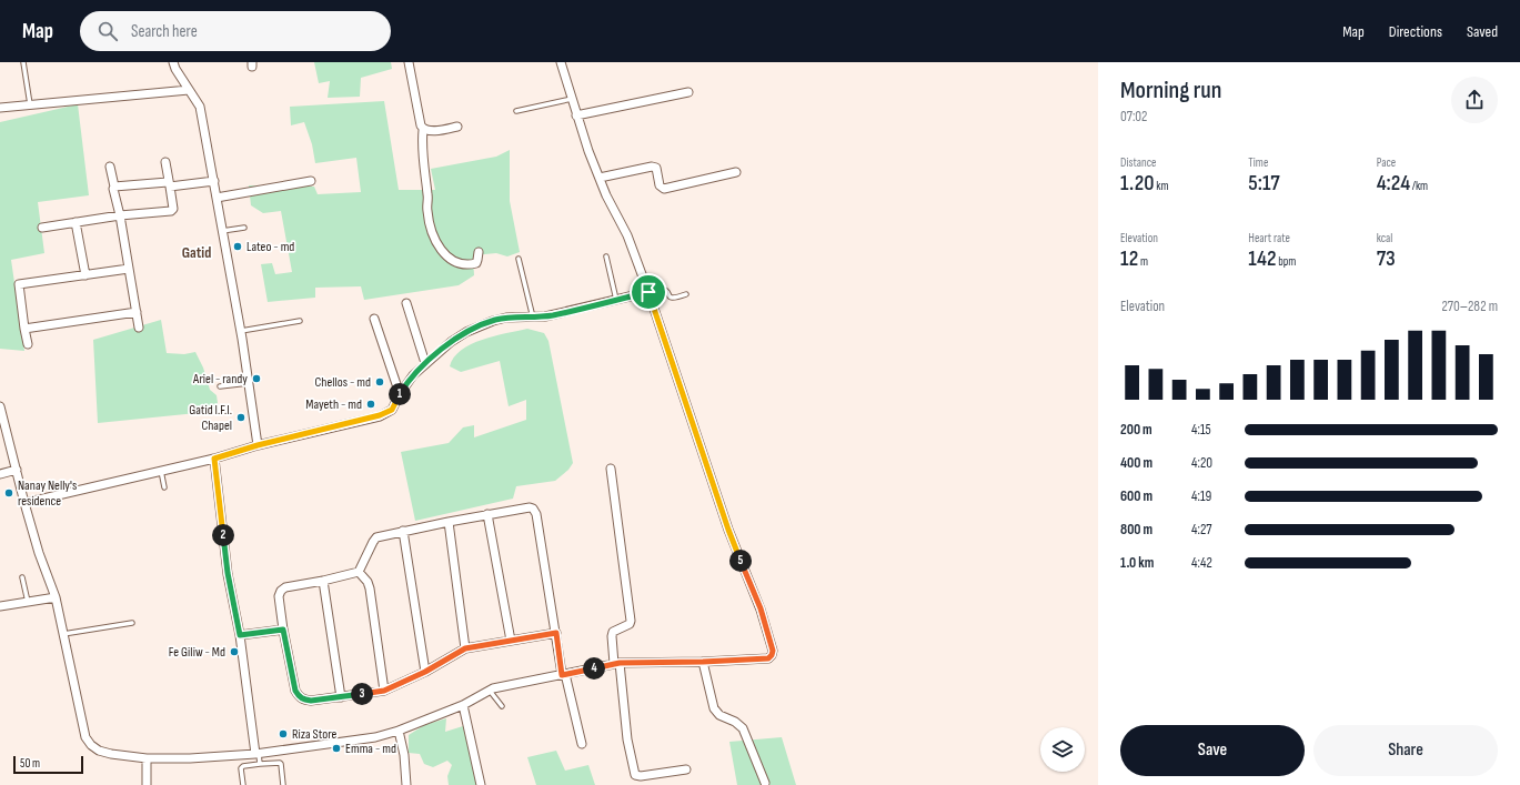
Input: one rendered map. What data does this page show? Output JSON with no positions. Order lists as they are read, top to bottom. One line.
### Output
{"districts":["Gatid"],"places":["Lateo - md","Ariel - randy","Chellos - md","Mayeth - md","Gatid I.F.I. Chapel","Nanay Nelly's residence","Fe Giliw - Md","Riza Store","Emma - md"],"scale_bar":"50 m","page":{"header":"Map","search":"Search here","nav":["Map","Directions","Saved"],"heading":["Morning run","07:02"],"stats":[["Distance","1.20 km"],["Time","5:17"],["Pace","4:24 /km"],["Elevation","12 m"],["Heart rate","142 bpm"],["kcal","73"]],"chart":["Elevation","270–282 m"],"pins":["1","2","5","4","3"],"list":[{"name":"200 m","note":"4:15"},{"name":"400 m","note":"4:20"},{"name":"600 m","note":"4:19"},{"name":"800 m","note":"4:27"},{"name":"1.0 km","note":"4:42"}],"buttons":["Save","Share"],"scale":"50 m"}}
